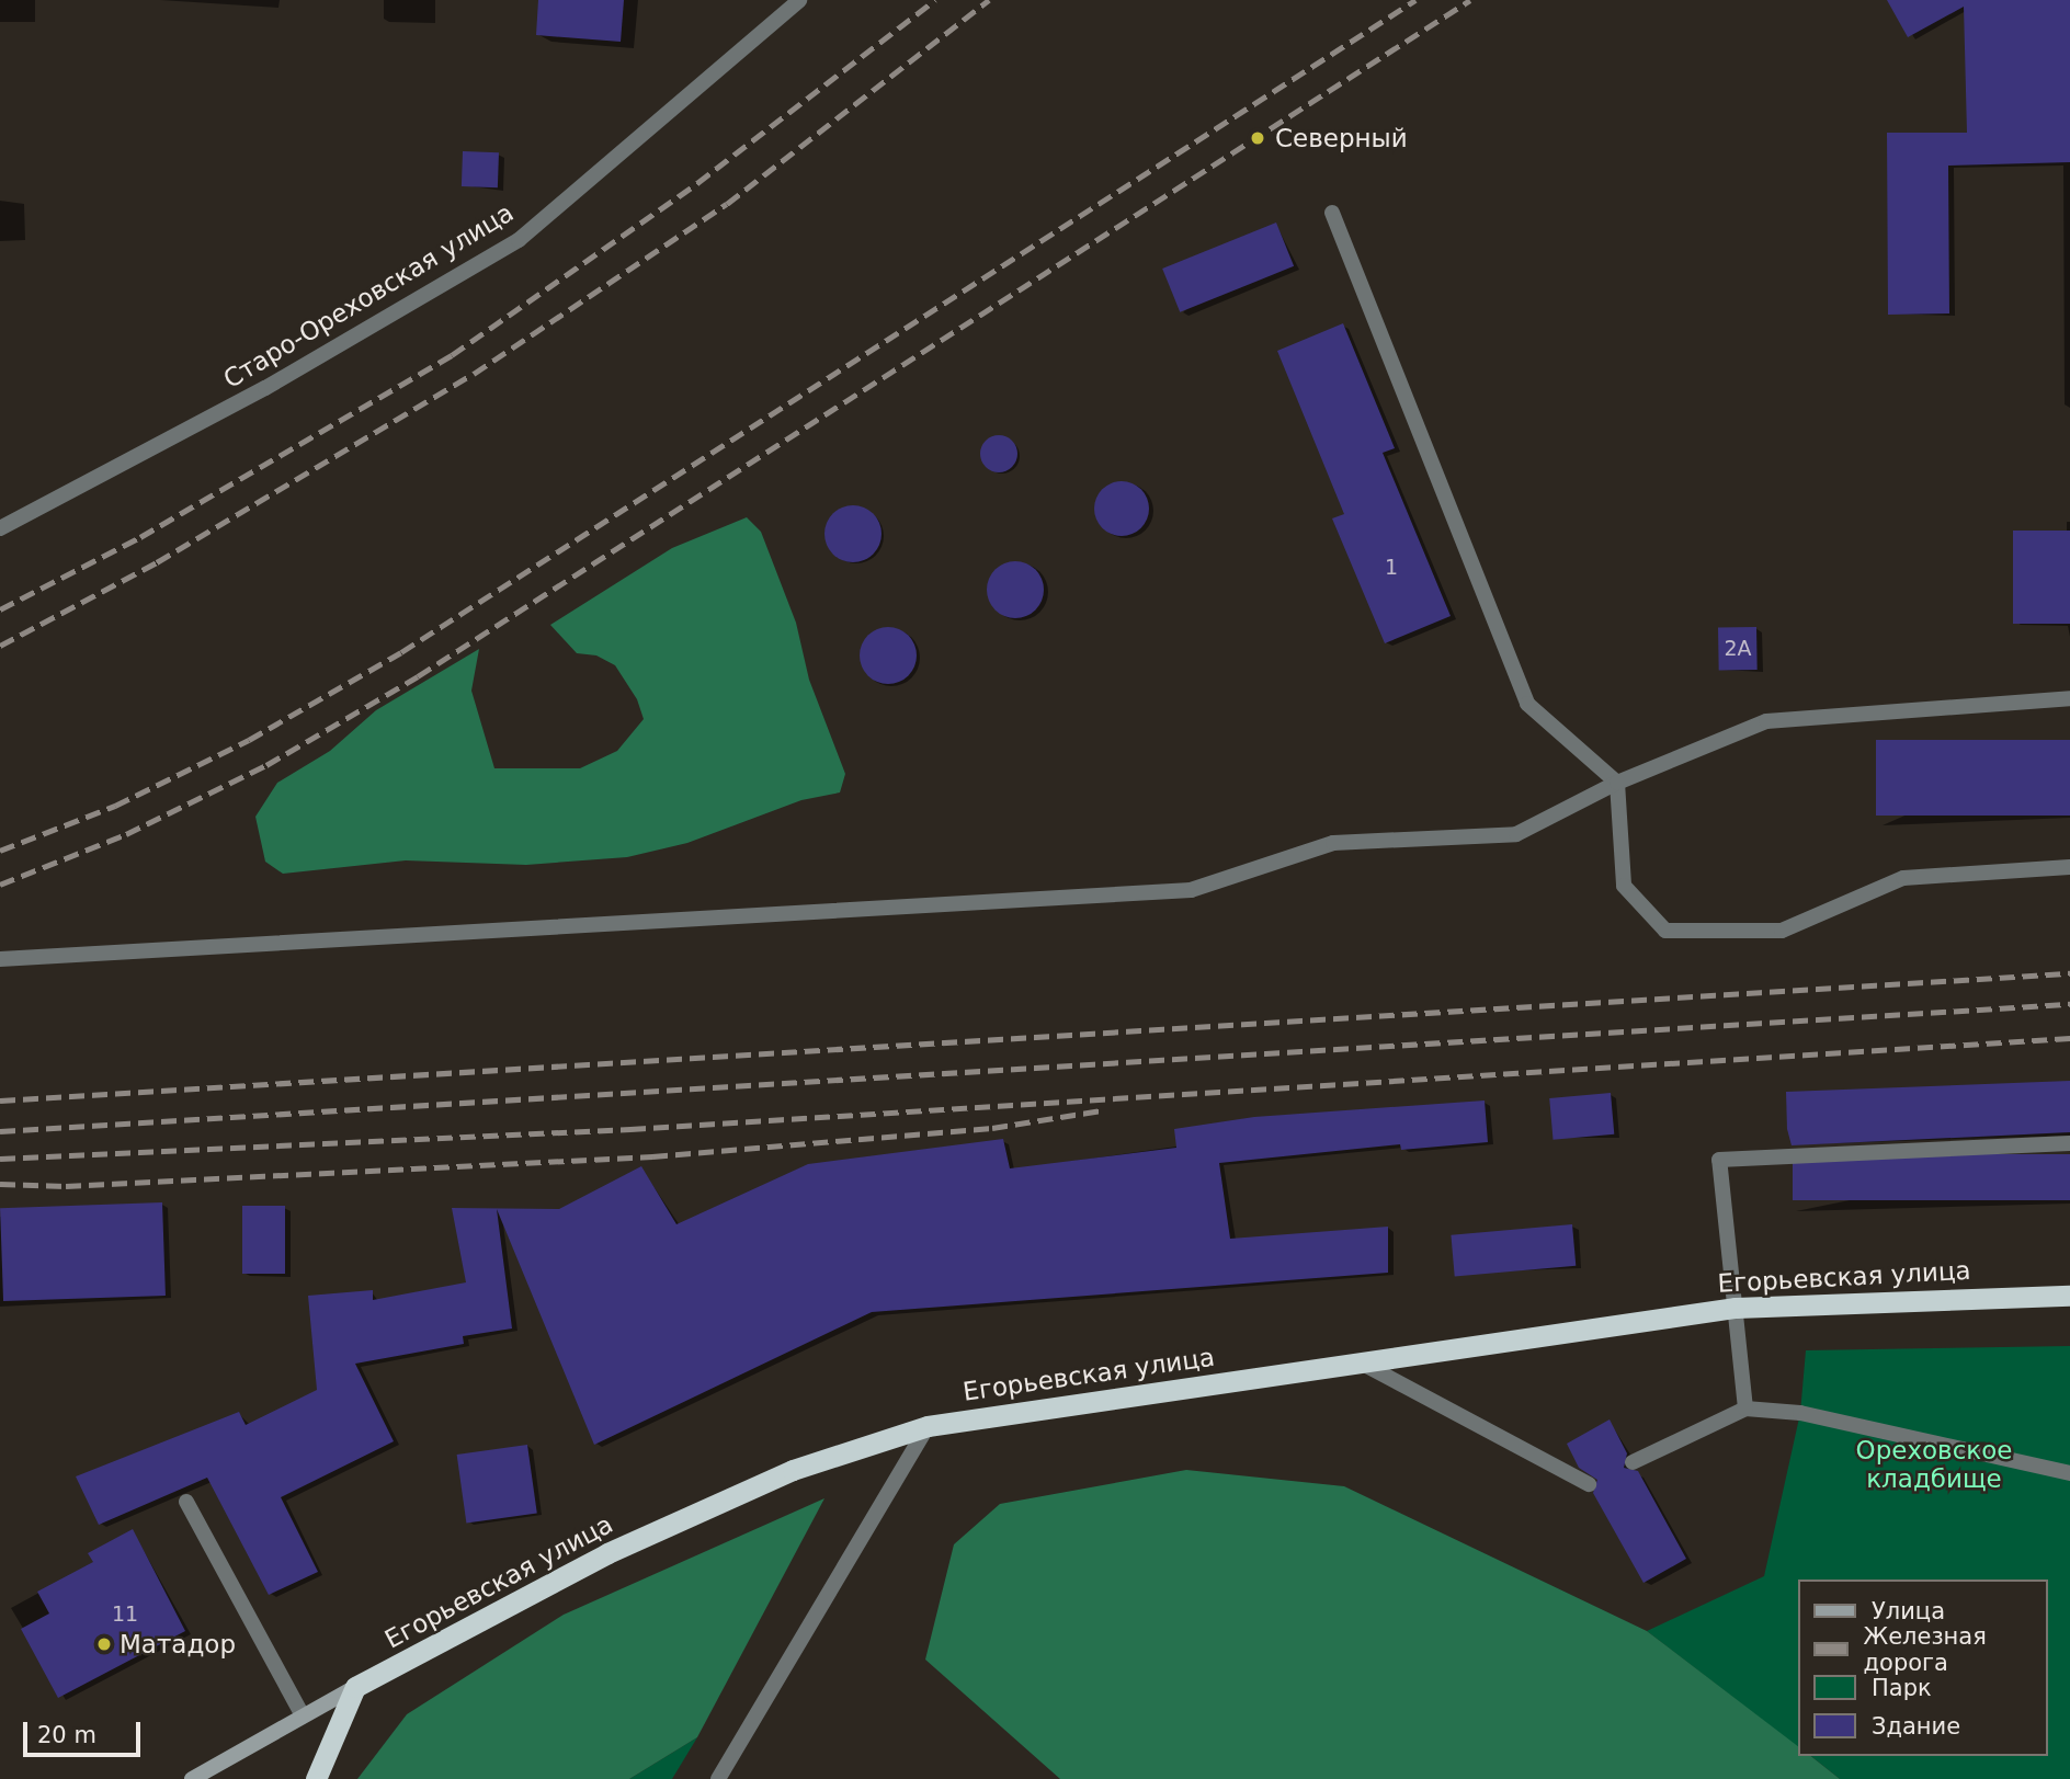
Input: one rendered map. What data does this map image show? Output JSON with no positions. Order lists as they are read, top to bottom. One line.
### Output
{"streets":{"highway":["Егорьевская улица"],"street":["Старо-Ореховская улица"]},"parks":["Ореховское кладбище"],"places":["Северный","Матадор"],"house_numbers":["1","2А","11"],"legend":["Улица","Железная дорога","Парк","Здание"],"scale_bar":"20 m"}
